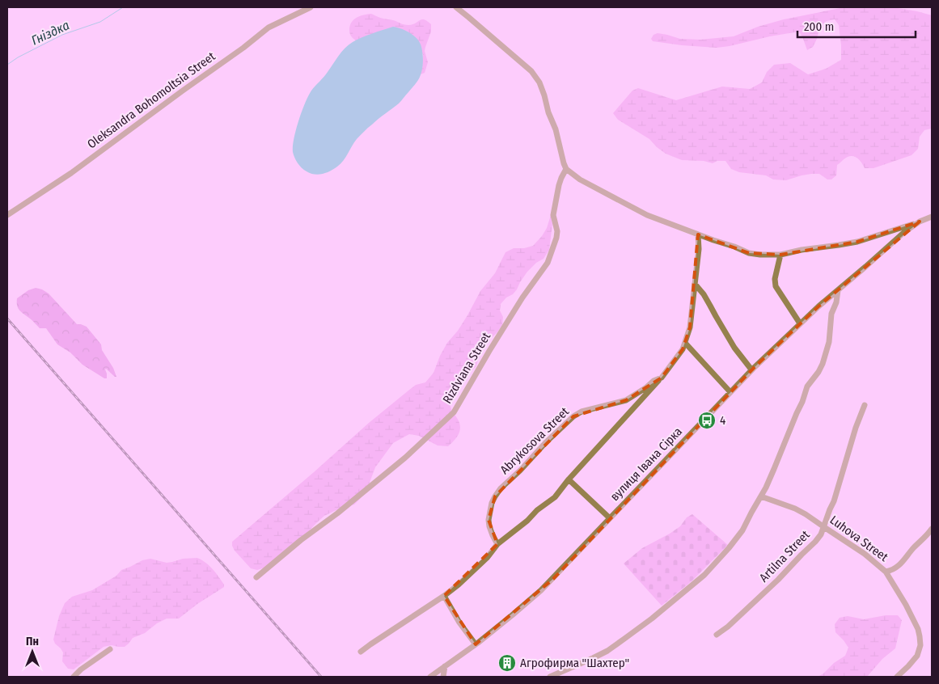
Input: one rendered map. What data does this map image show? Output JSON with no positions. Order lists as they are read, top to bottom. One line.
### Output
{"streets":{"street":["Oleksandra Bohomoltsia Street","Rizdviana Street","Abrykosova Street","вулиця Івана Сірка","Luhova Street","Artilna Street"]},"crossings":[["Luhova Street","Artilna Street"]],"water":["Гніздка"],"places":{"bus stop":["4"],"building":["Агрофирма \"Шахтер\""]},"scale_bar":"200 m","north":"top"}
